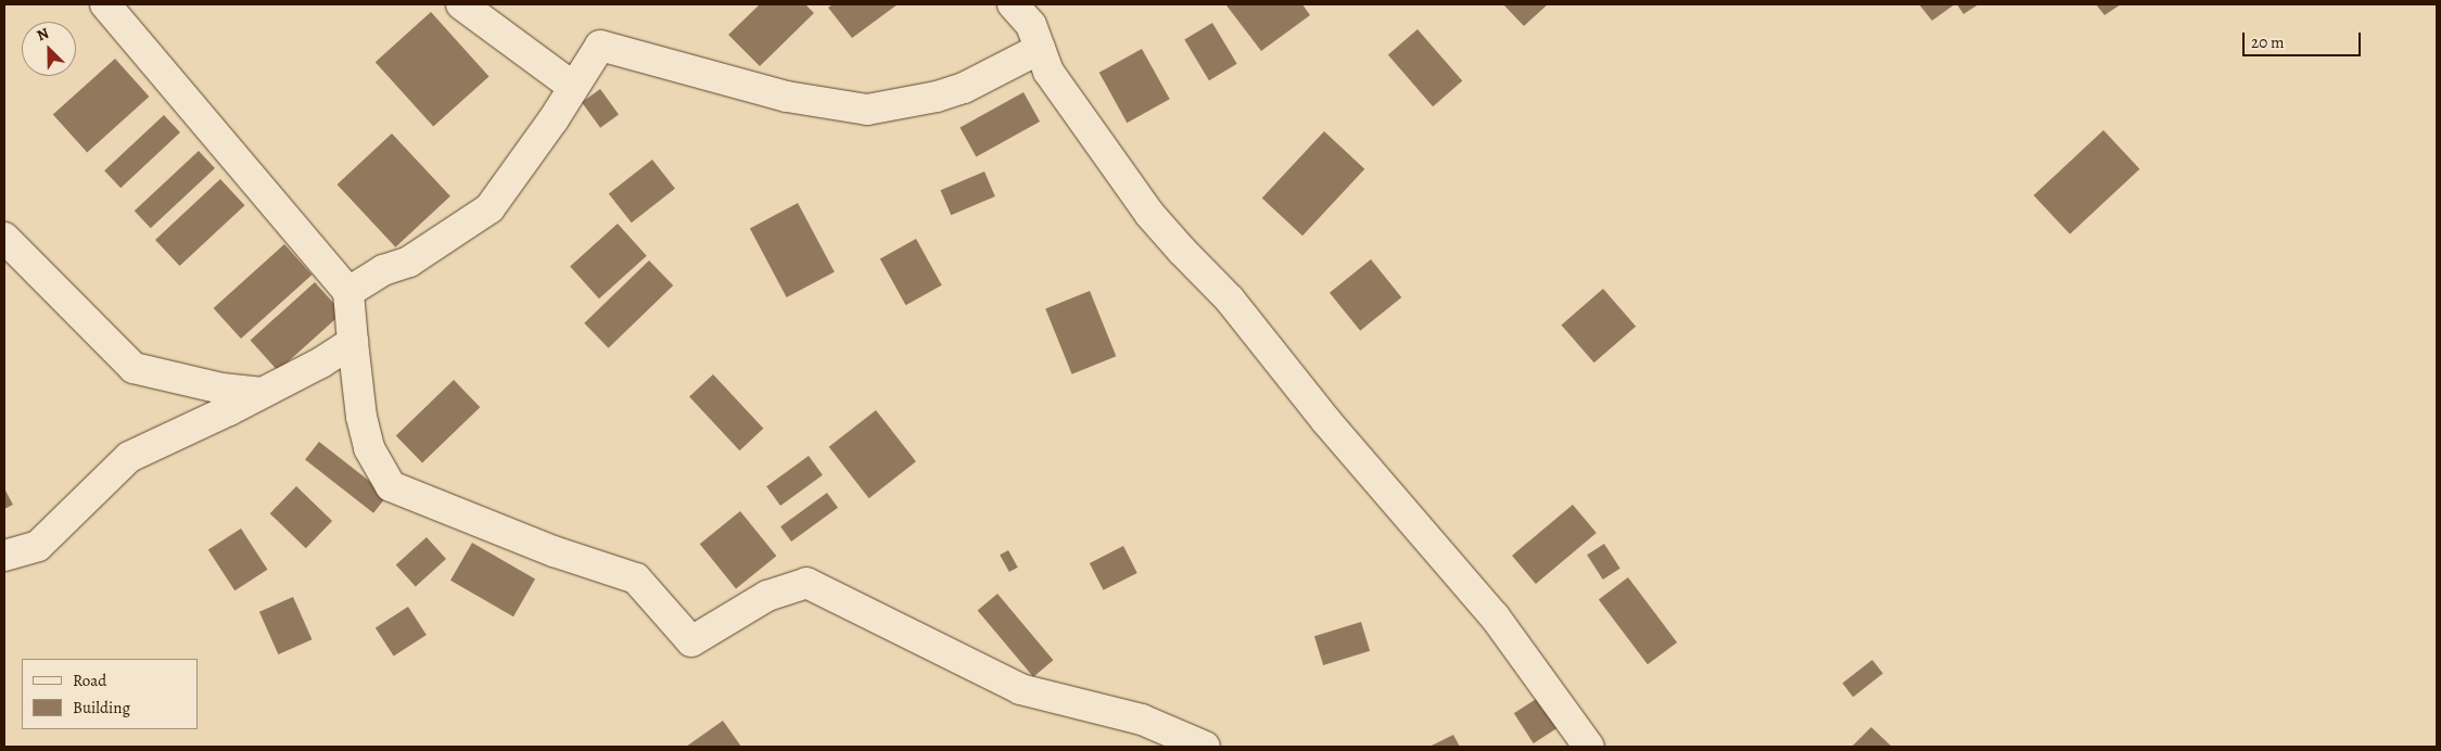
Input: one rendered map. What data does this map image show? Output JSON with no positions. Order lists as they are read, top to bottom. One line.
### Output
{"legend":["Road","Building"],"scale_bar":"20 m","north":"top left"}
